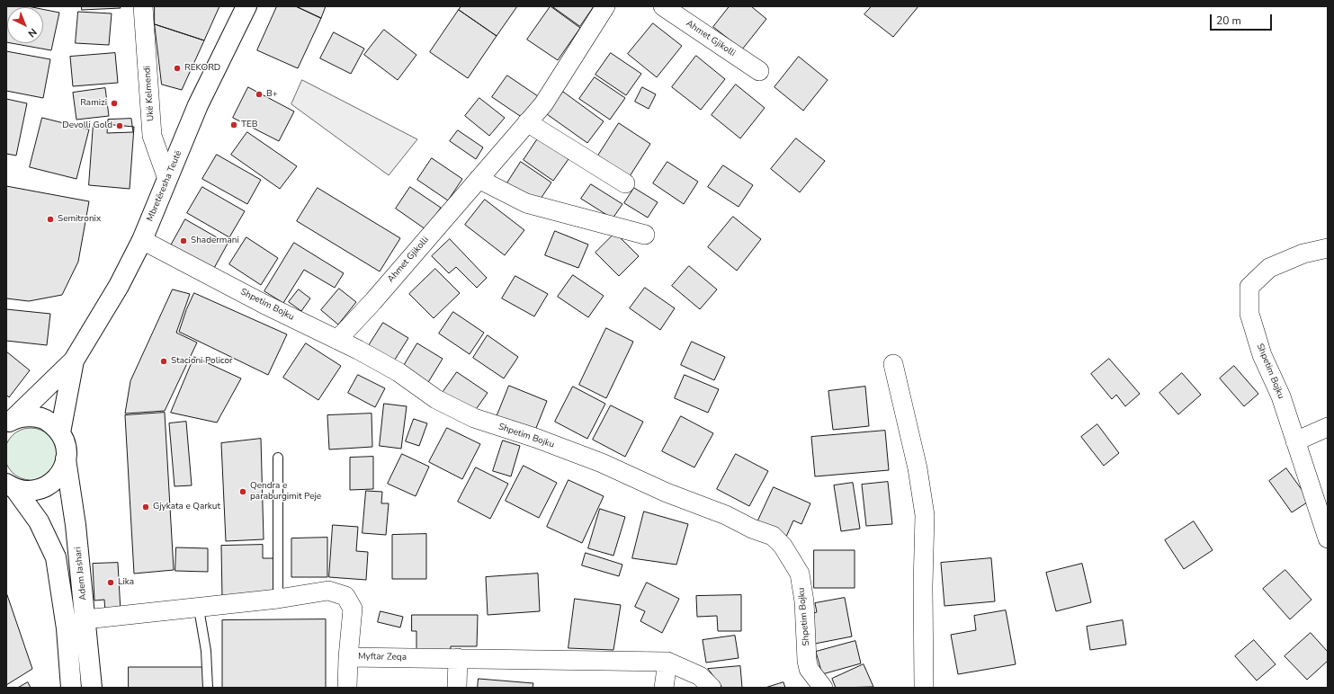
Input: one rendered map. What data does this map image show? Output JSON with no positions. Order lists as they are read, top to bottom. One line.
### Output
{"streets":{"main road":["Mbretëresha Teutë","Adem Jashari"],"street":["Ahmet Gjikolli","Ukë Kelmendi","Shpetim Bojku","Myftar Zeqa"]},"crossings":[["Ahmet Gjikolli","Shpetim Bojku"],["Ukë Kelmendi","Mbretëresha Teutë"],["Mbretëresha Teutë","Shpetim Bojku"],["Mbretëresha Teutë","Adem Jashari"],["Adem Jashari","Myftar Zeqa"]],"places":["REKORD","B+","Ramizi","TEB","Devolli Gold","Semitronix","Shadermani","Stacioni Policor","Qendra e paraburgimit Peje","Gjykata e Qarkut","Lika"],"scale_bar":"20 m","north":"bottom right"}
